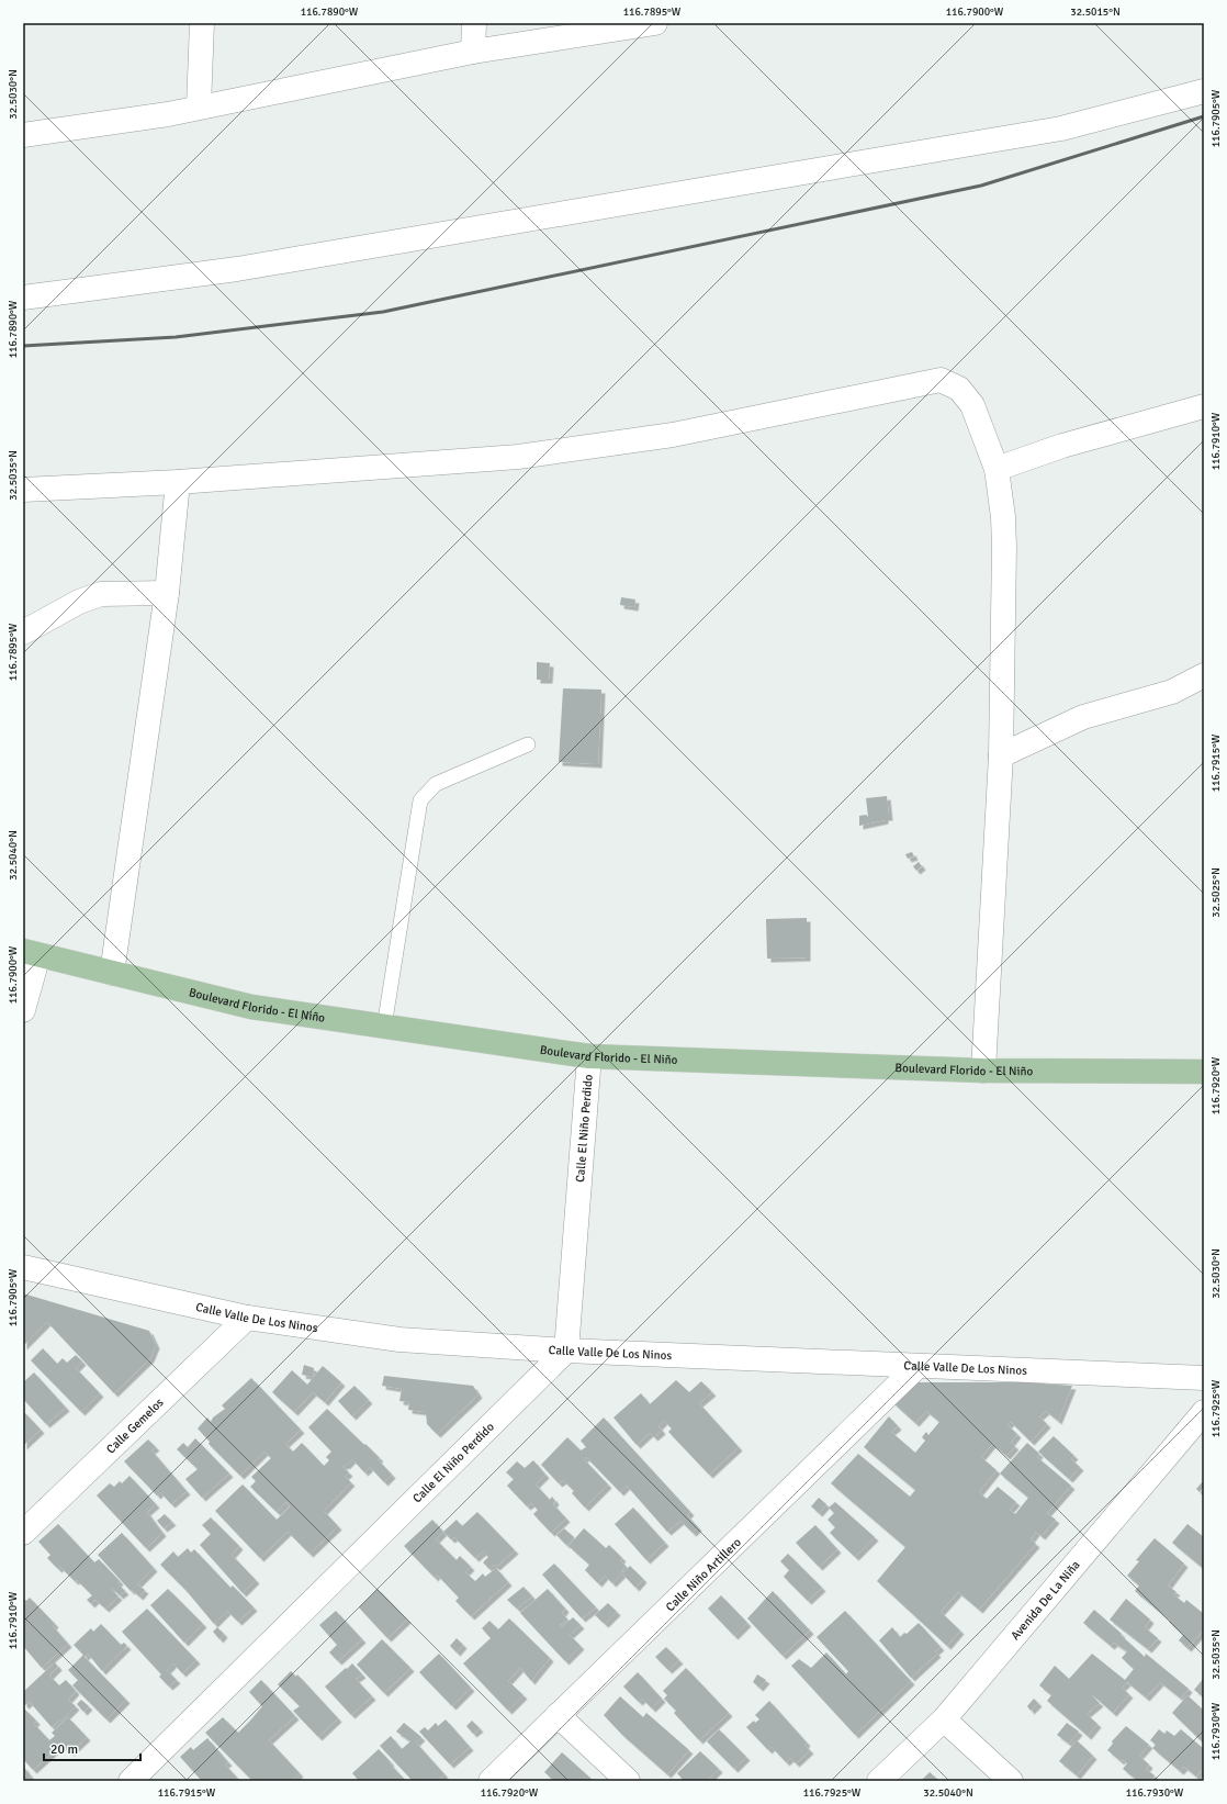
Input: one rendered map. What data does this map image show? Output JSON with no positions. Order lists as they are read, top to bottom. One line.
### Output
{"streets":{"main road":["Boulevard Florido - El Niño"],"street":["Calle El Niño Perdido","Calle Valle De Los Ninos","Calle Gemelos","Calle Niño Artillero","Avenida De La Niña"]},"crossings":[["Boulevard Florido - El Niño","Calle El Niño Perdido"],["Calle El Niño Perdido","Calle Valle De Los Ninos"],["Calle Valle De Los Ninos","Calle Gemelos"],["Calle Valle De Los Ninos","Calle Niño Artillero"]],"scale_bar":"20 m","coordinates":["116.7890°W","116.7895°W","116.7900°W","32.5015°N","32.5030°N","116.7905°W","116.7910°W","32.5035°N","116.7915°W","32.5040°N","32.5025°N","116.7920°W","116.7925°W","116.7930°W"]}
